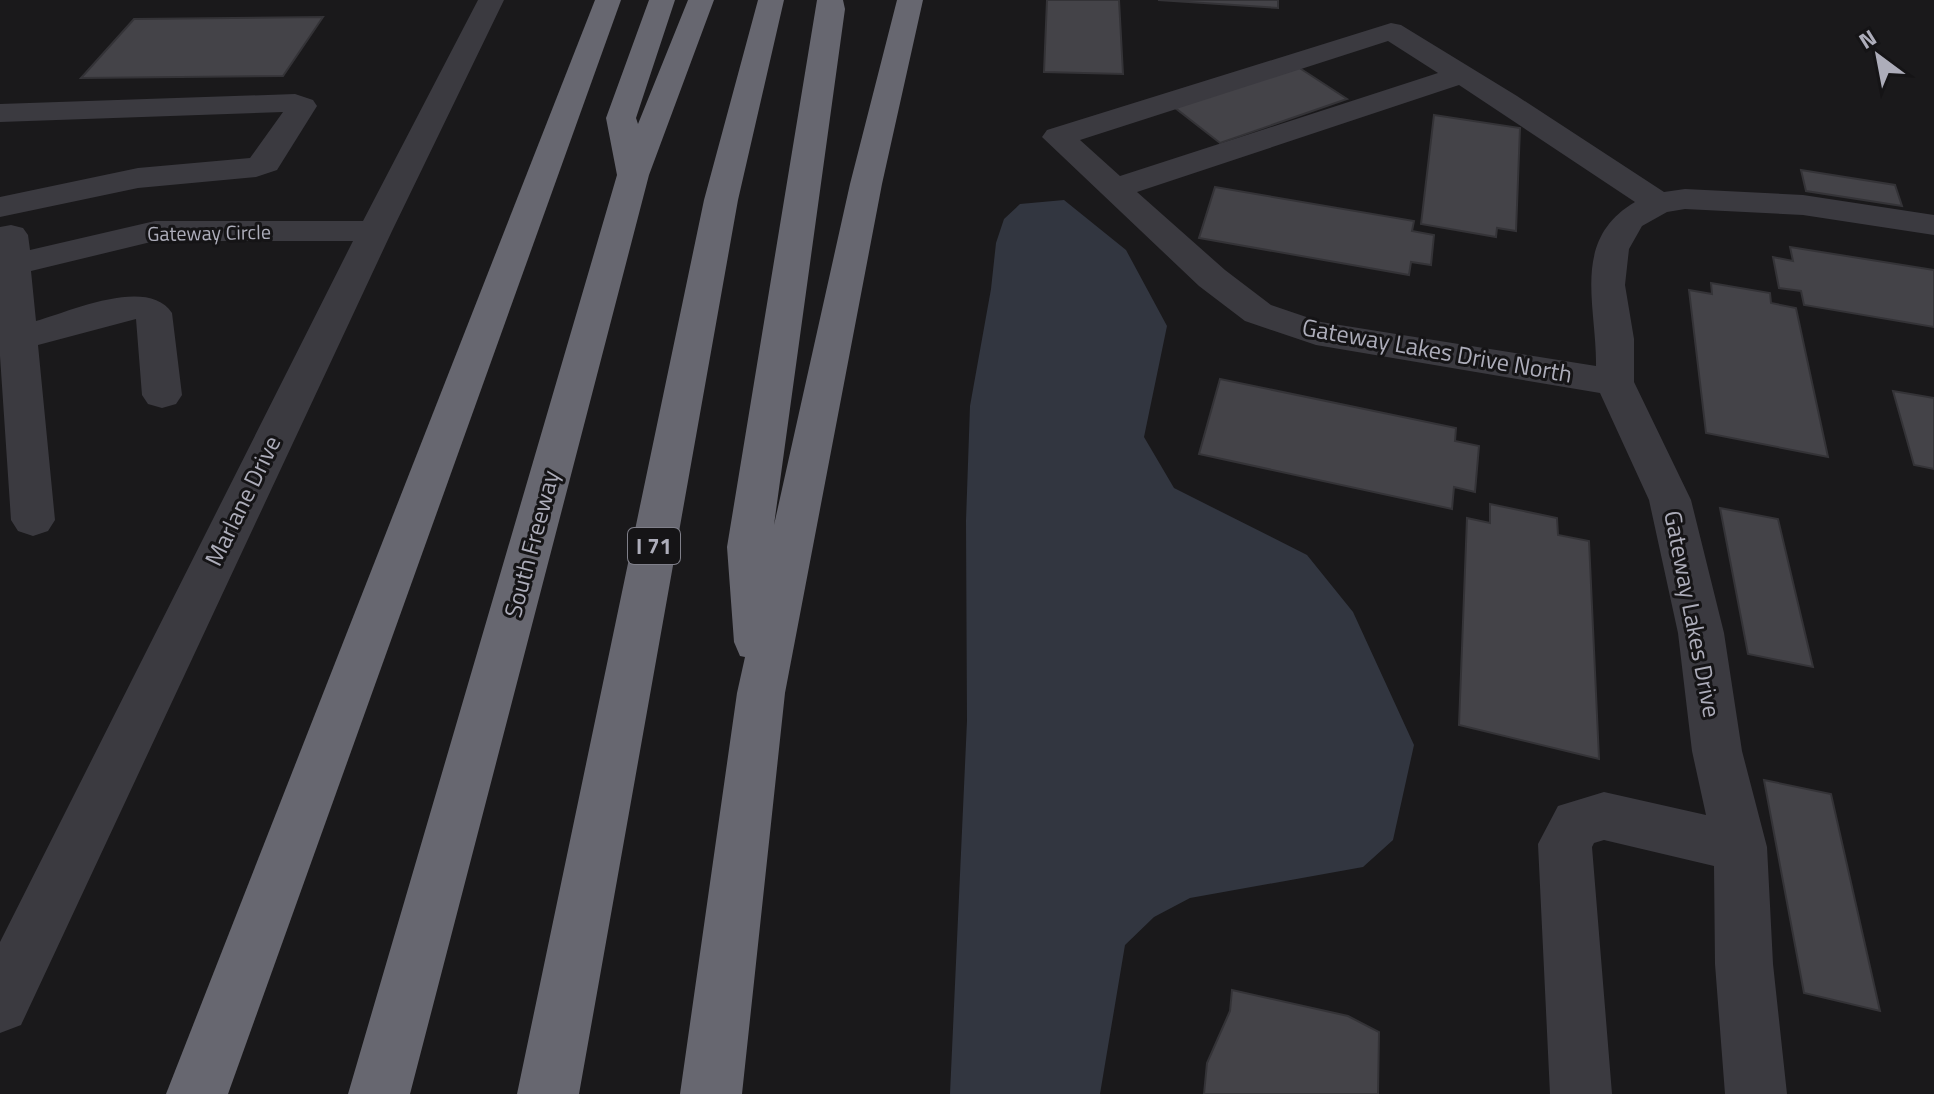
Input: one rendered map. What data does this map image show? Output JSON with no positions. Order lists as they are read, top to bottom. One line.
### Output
{"streets":{"highway":["South Freeway","I 71"],"street":["Gateway Circle","Gateway Lakes Drive North","Marlane Drive","Gateway Lakes Drive"]},"crossings":[["Gateway Circle","Marlane Drive"],["Gateway Lakes Drive North","Gateway Lakes Drive"]],"north":"top left"}
